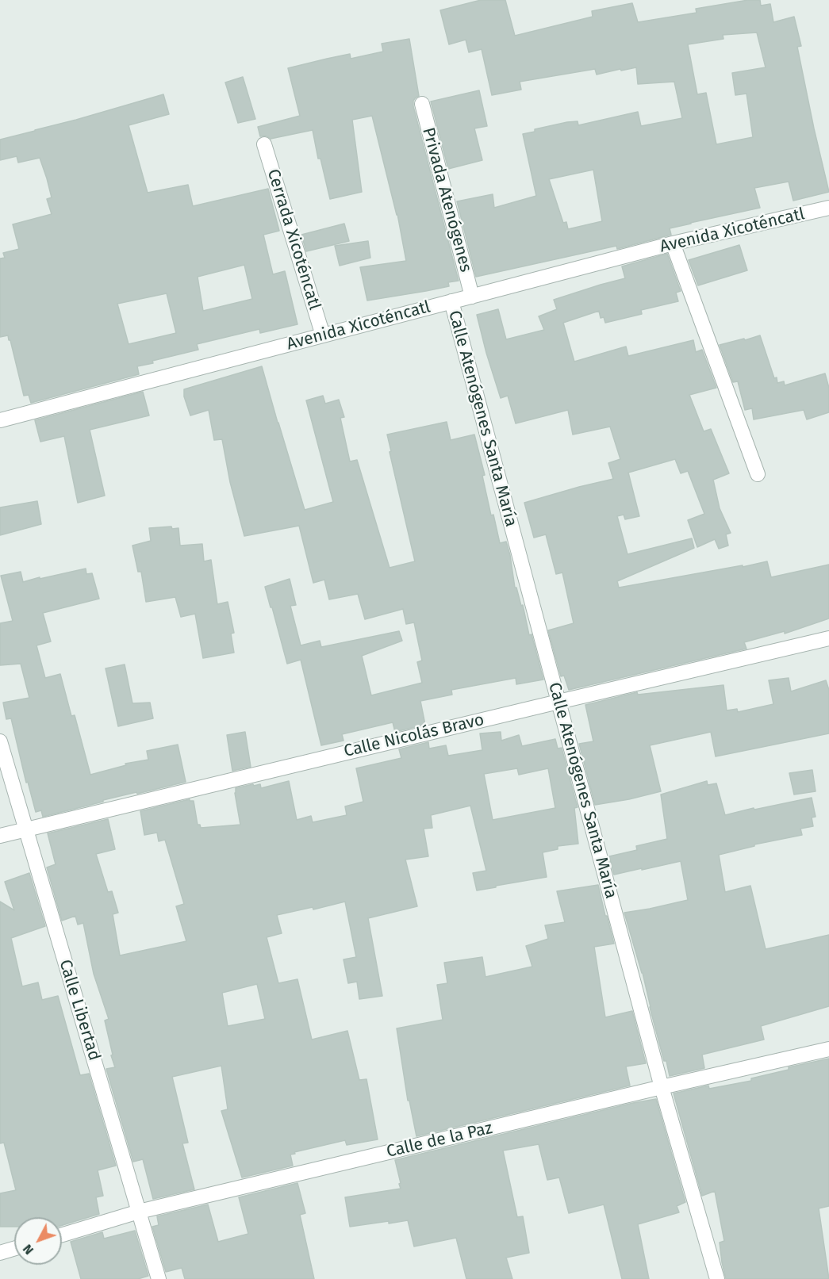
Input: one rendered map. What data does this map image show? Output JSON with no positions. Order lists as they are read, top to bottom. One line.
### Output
{"streets":{"street":["Privada Atenógenes","Avenida Xicoténcatl","Cerrada Xicoténcatl","Calle Atenógenes Santa María","Calle Nicolás Bravo","Calle Libertad","Calle de la Paz"]},"crossings":[["Privada Atenógenes","Avenida Xicoténcatl"],["Avenida Xicoténcatl","Cerrada Xicoténcatl"],["Avenida Xicoténcatl","Calle Atenógenes Santa María"],["Calle Atenógenes Santa María","Calle Nicolás Bravo"],["Calle Atenógenes Santa María","Calle de la Paz"],["Calle Nicolás Bravo","Calle Libertad"],["Calle Libertad","Calle de la Paz"]],"north":"bottom left"}
